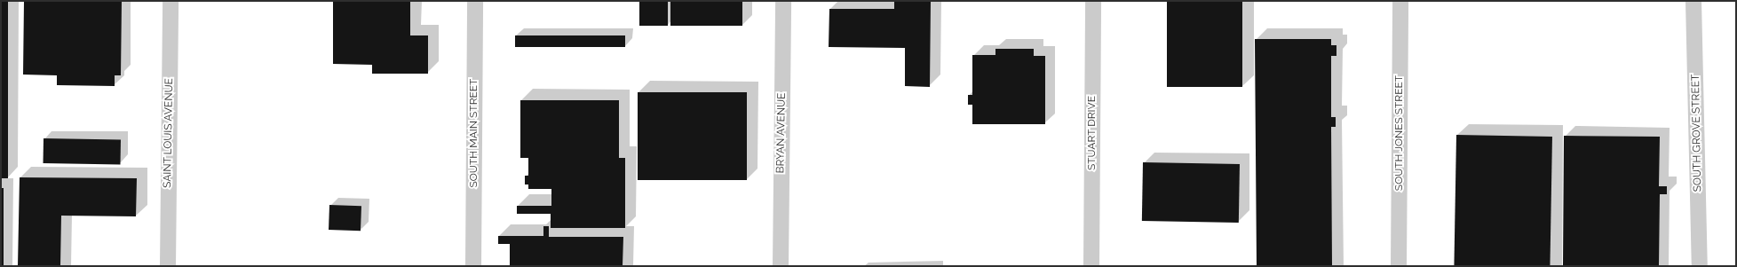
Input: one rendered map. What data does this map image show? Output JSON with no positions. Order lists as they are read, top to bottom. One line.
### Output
{"streets":{"street":["SAINT LOUIS AVENUE","SOUTH MAIN STREET","BRYAN AVENUE","STUART DRIVE","SOUTH JONES STREET","SOUTH GROVE STREET"]}}
